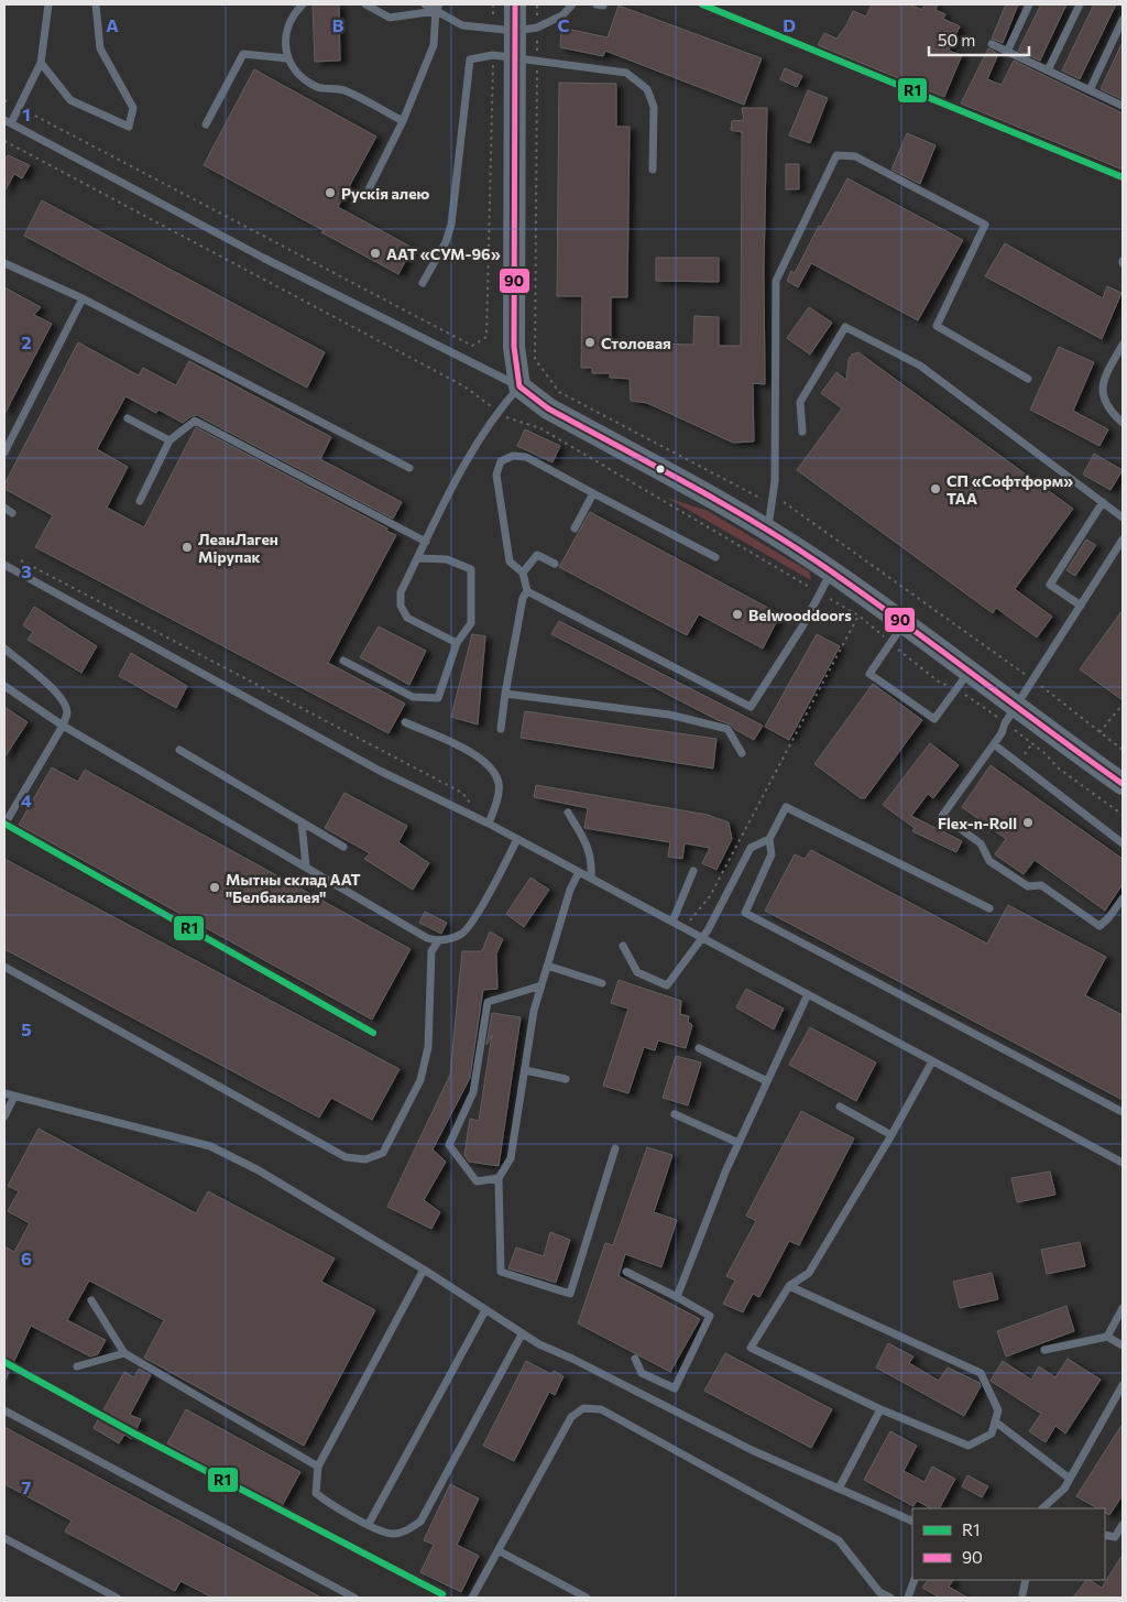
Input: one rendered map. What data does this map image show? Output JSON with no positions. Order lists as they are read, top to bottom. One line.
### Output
{"places":["Рускія алею","ААТ «СУМ-96»","Столовая","СП «Софтформ» ТАА","ЛеанЛаген Мірупак","Belwooddoors","Flex-n-Roll","Мытны склад ААТ \"Белбакалея\""],"lines":["transit line R1","transit line 90"],"legend":["R1","90"],"scale_bar":"50 m","grid":{"columns":["A","B","C","D"],"rows":["1","2","3","4","5","6","7"]}}
